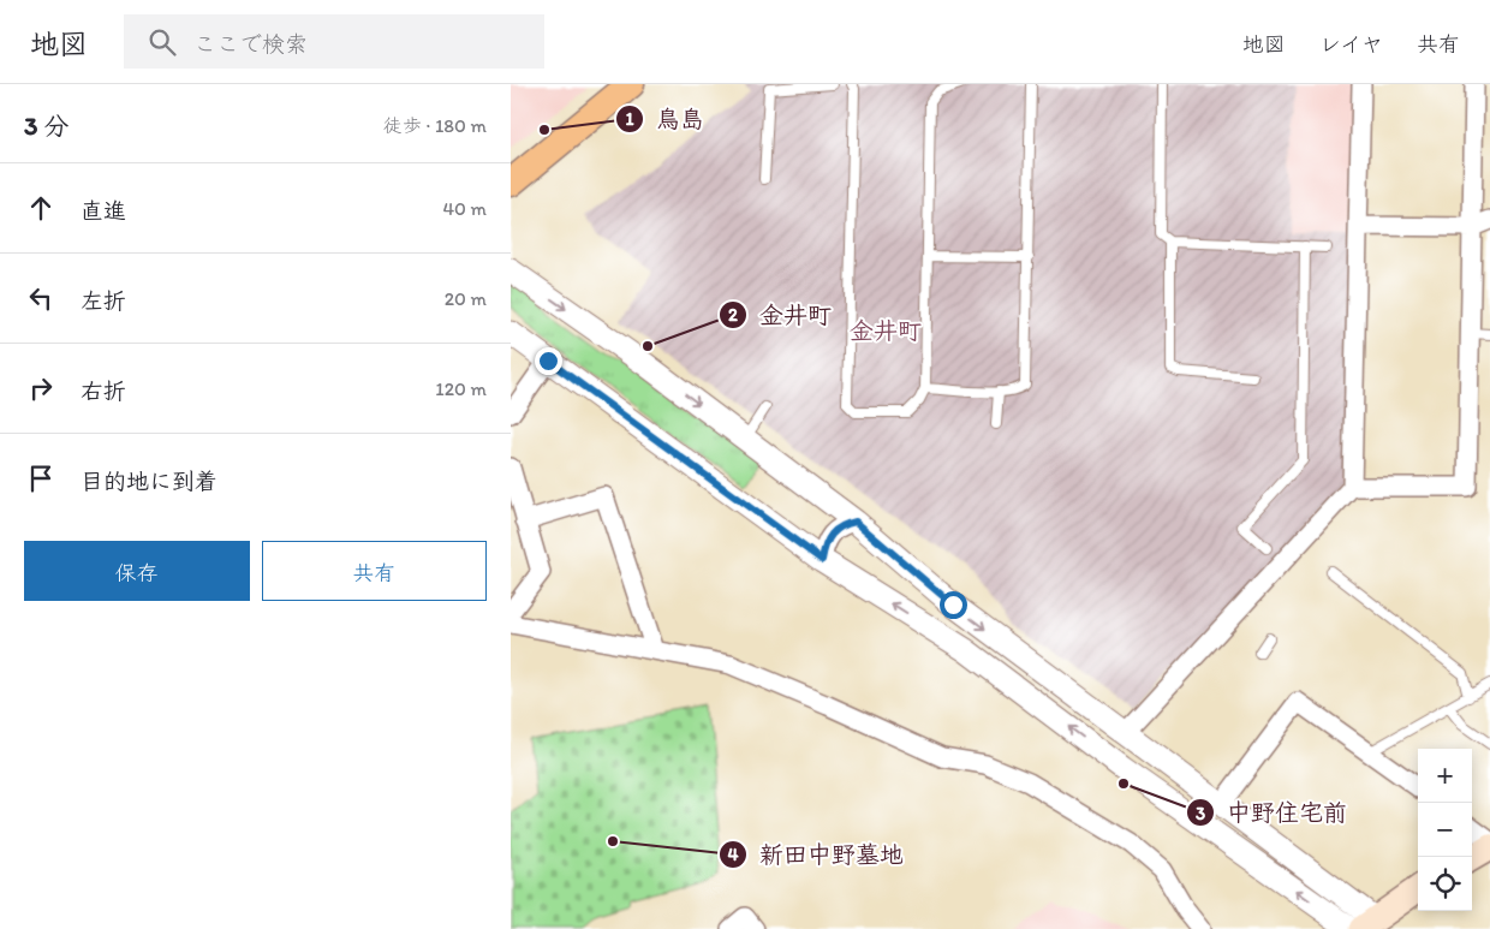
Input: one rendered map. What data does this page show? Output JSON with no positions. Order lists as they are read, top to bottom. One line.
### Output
{"districts":["金井町"],"places":["鳥島","金井町","中野住宅前","新田中野墓地"],"page":{"header":"地図","search":"ここで検索","nav":["地図","レイヤ","共有"],"heading":["3 分","徒歩 · 180 m"],"list":[["直進","40 m"],["左折","20 m"],["右折","120 m"],"目的地に到着"],"buttons":["保存","共有"],"map_buttons":["+","−"]}}
